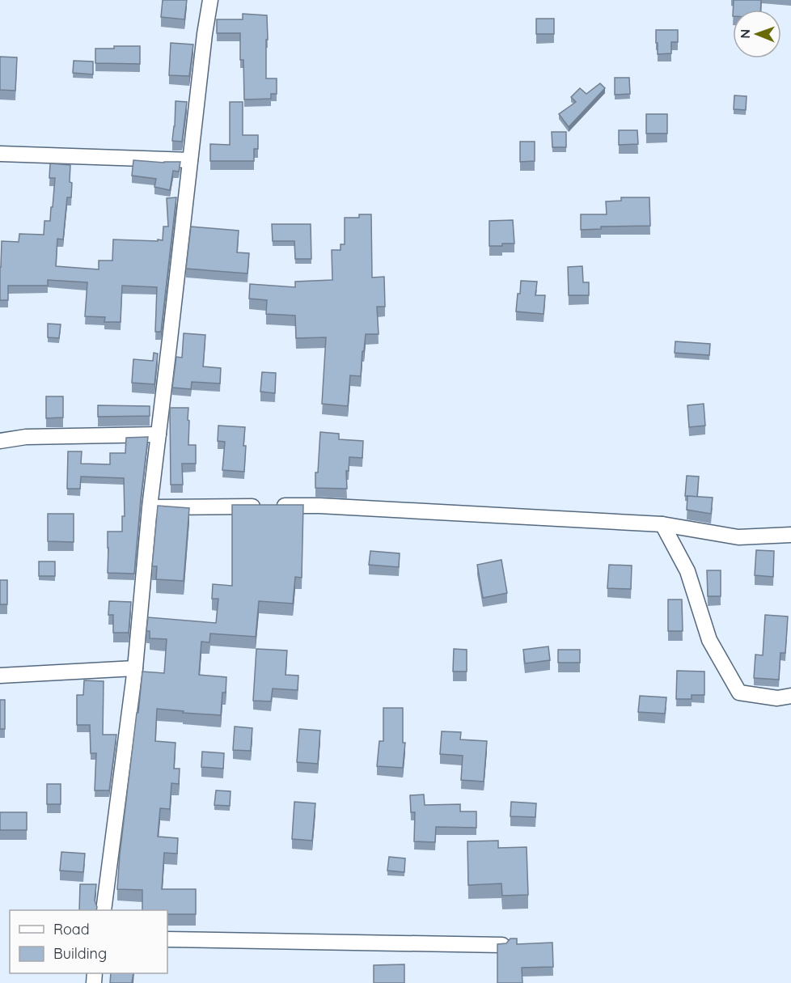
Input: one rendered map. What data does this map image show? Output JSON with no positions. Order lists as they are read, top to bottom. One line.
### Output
{"legend":["Road","Building"],"north":"left"}
